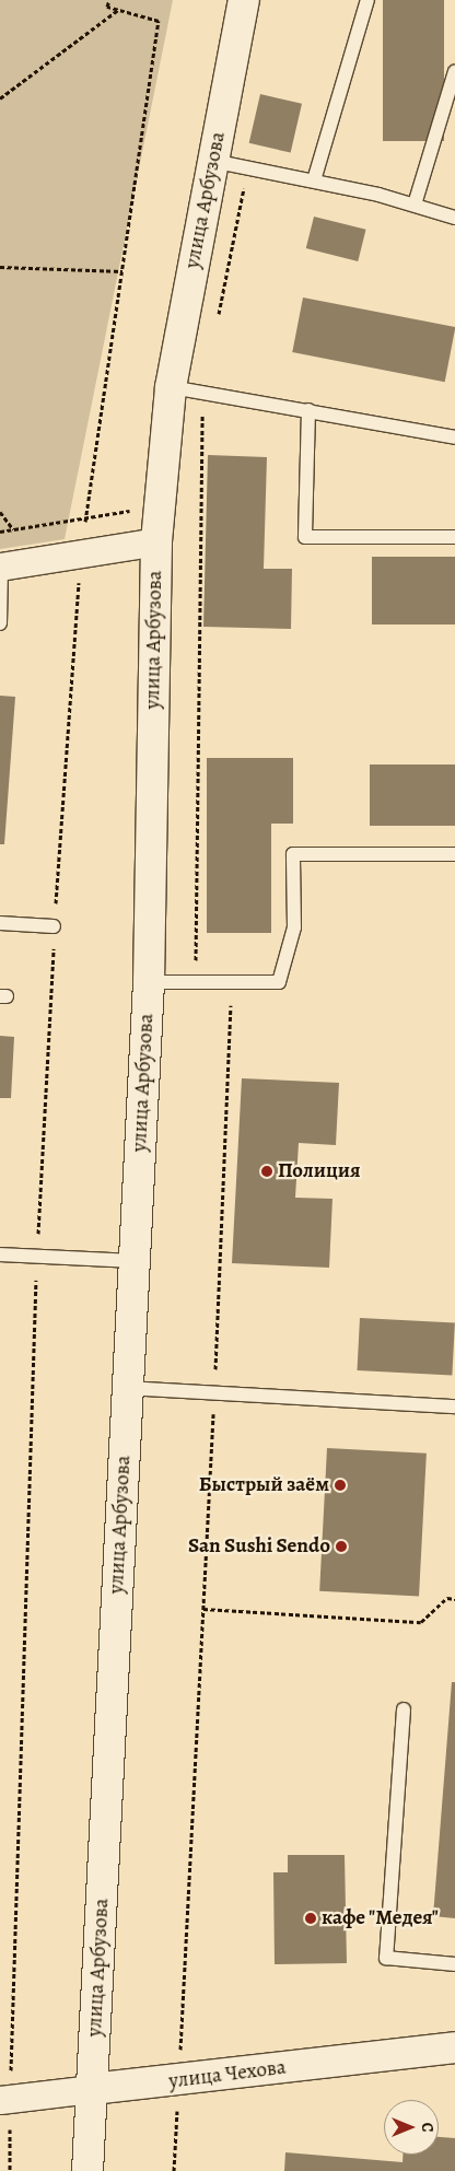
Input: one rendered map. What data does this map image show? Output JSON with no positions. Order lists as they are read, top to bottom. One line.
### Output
{"streets":{"street":["улица Арбузова","улица Чехова"]},"crossings":[["улица Арбузова","улица Чехова"]],"places":["Полиция","Быстрый заём","San Sushi Sendo","кафе \"Медея\""],"north":"right"}
